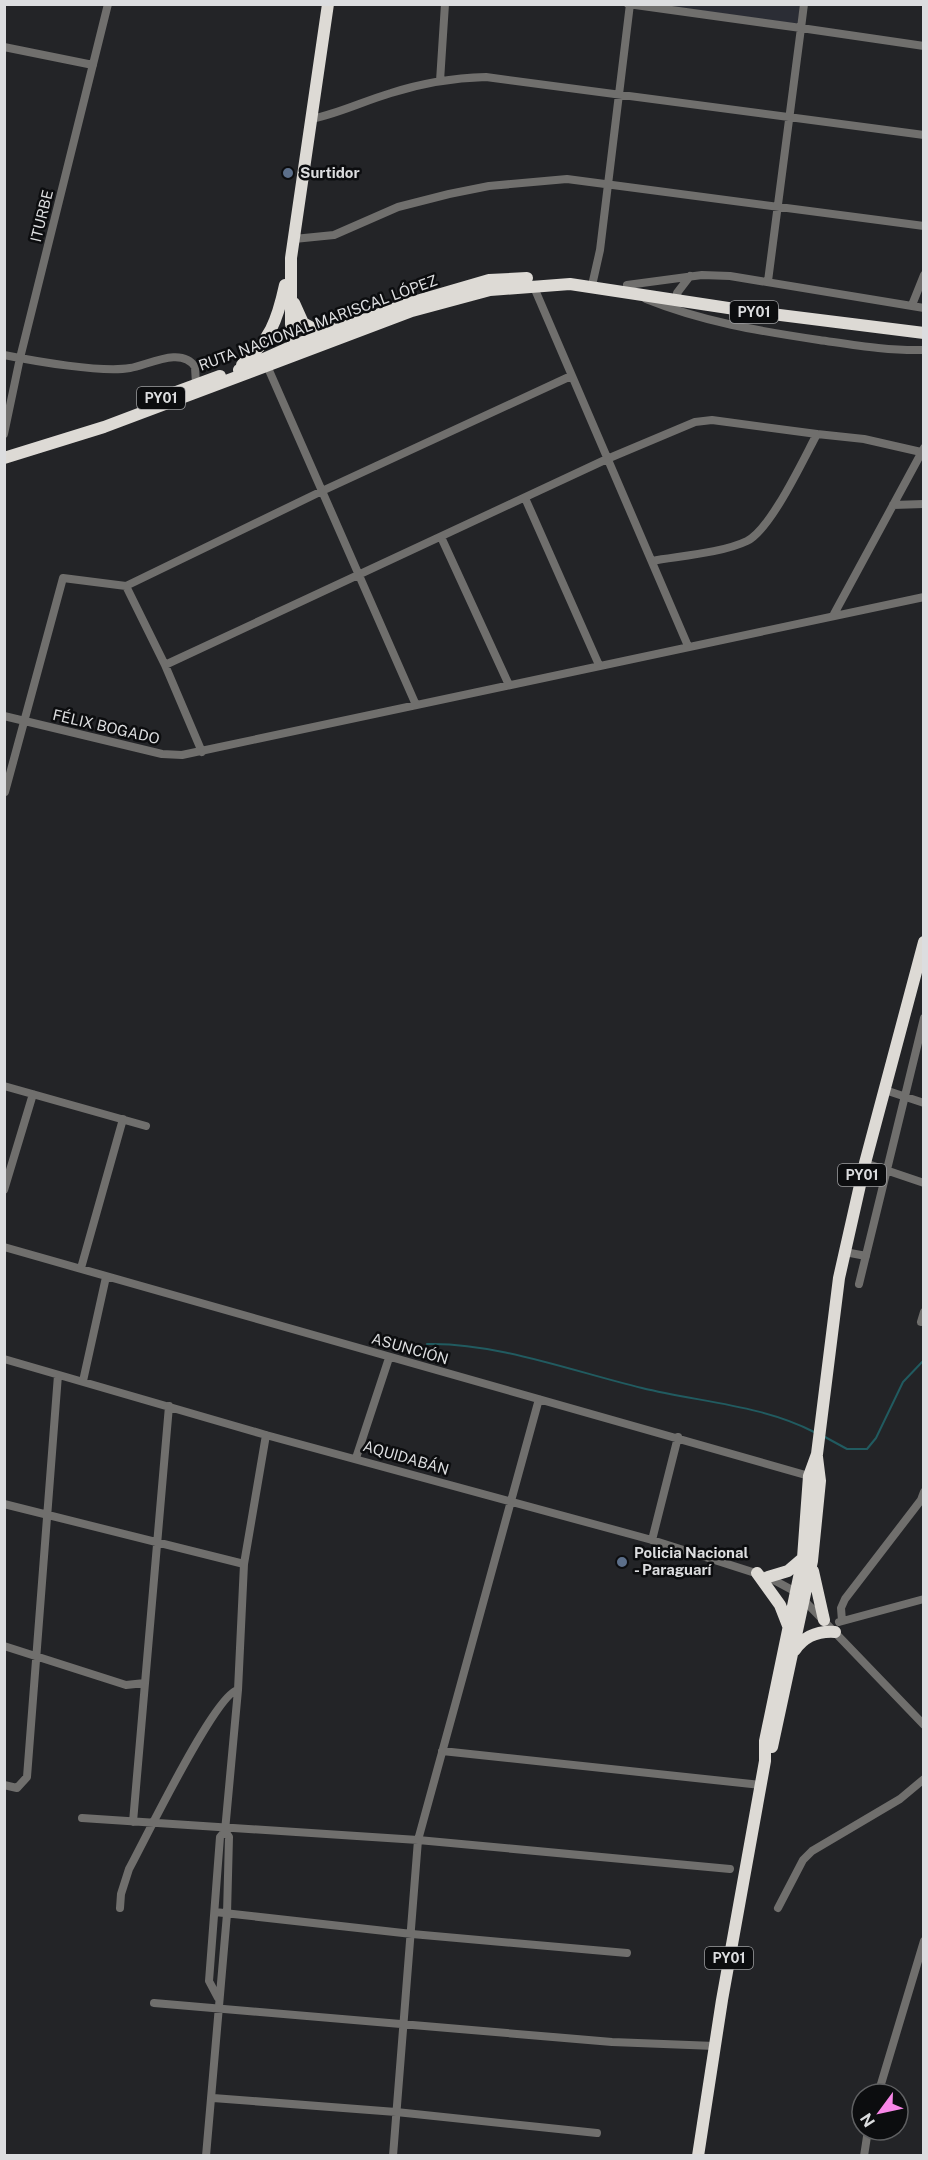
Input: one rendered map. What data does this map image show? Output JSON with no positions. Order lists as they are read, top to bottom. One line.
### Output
{"streets":{"highway":["PY01","RUTA NACIONAL MARISCAL LÓPEZ"],"street":["ITURBE","FÉLIX BOGADO","ASUNCIÓN","AQUIDABÁN"]},"crossings":[["PY01","ASUNCIÓN"],["PY01","AQUIDABÁN"]],"places":["Surtidor","Policia Nacional - Paraguarí"],"north":"bottom left"}
